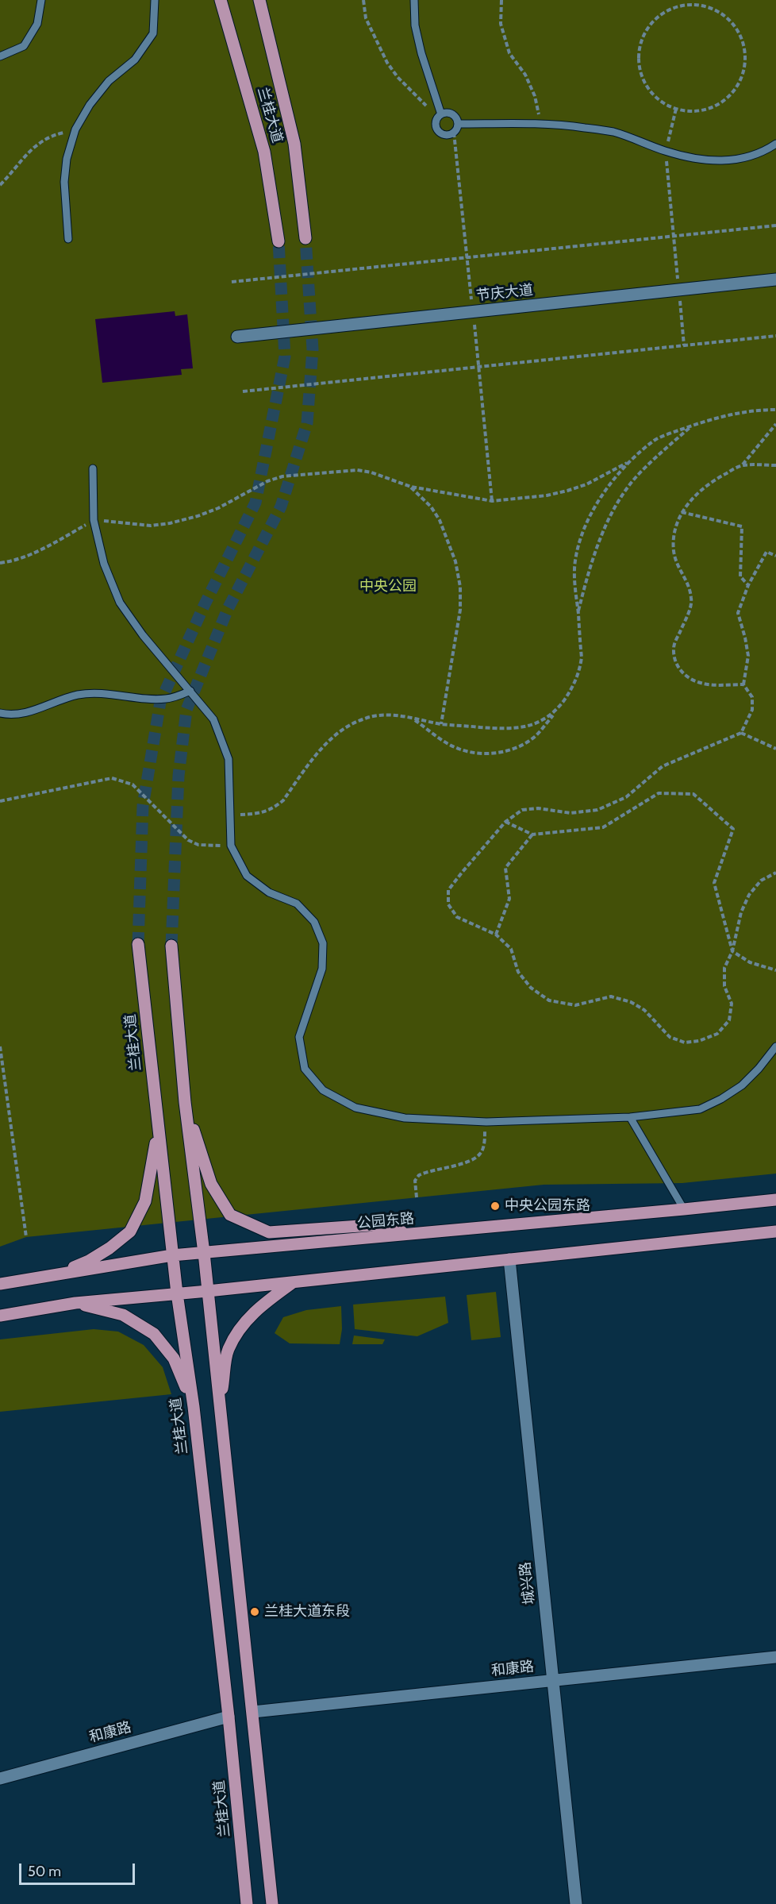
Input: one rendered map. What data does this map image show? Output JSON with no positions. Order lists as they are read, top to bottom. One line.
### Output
{"streets":{"main road":["兰桂大道","公园东路"],"street":["节庆大道","城兴路","和康路"]},"crossings":[["兰桂大道","公园东路"],["兰桂大道","和康路"],["城兴路","和康路"]],"parks":["中央公园"],"places":["中央公园东路","兰桂大道东段"],"scale_bar":"50 m"}
